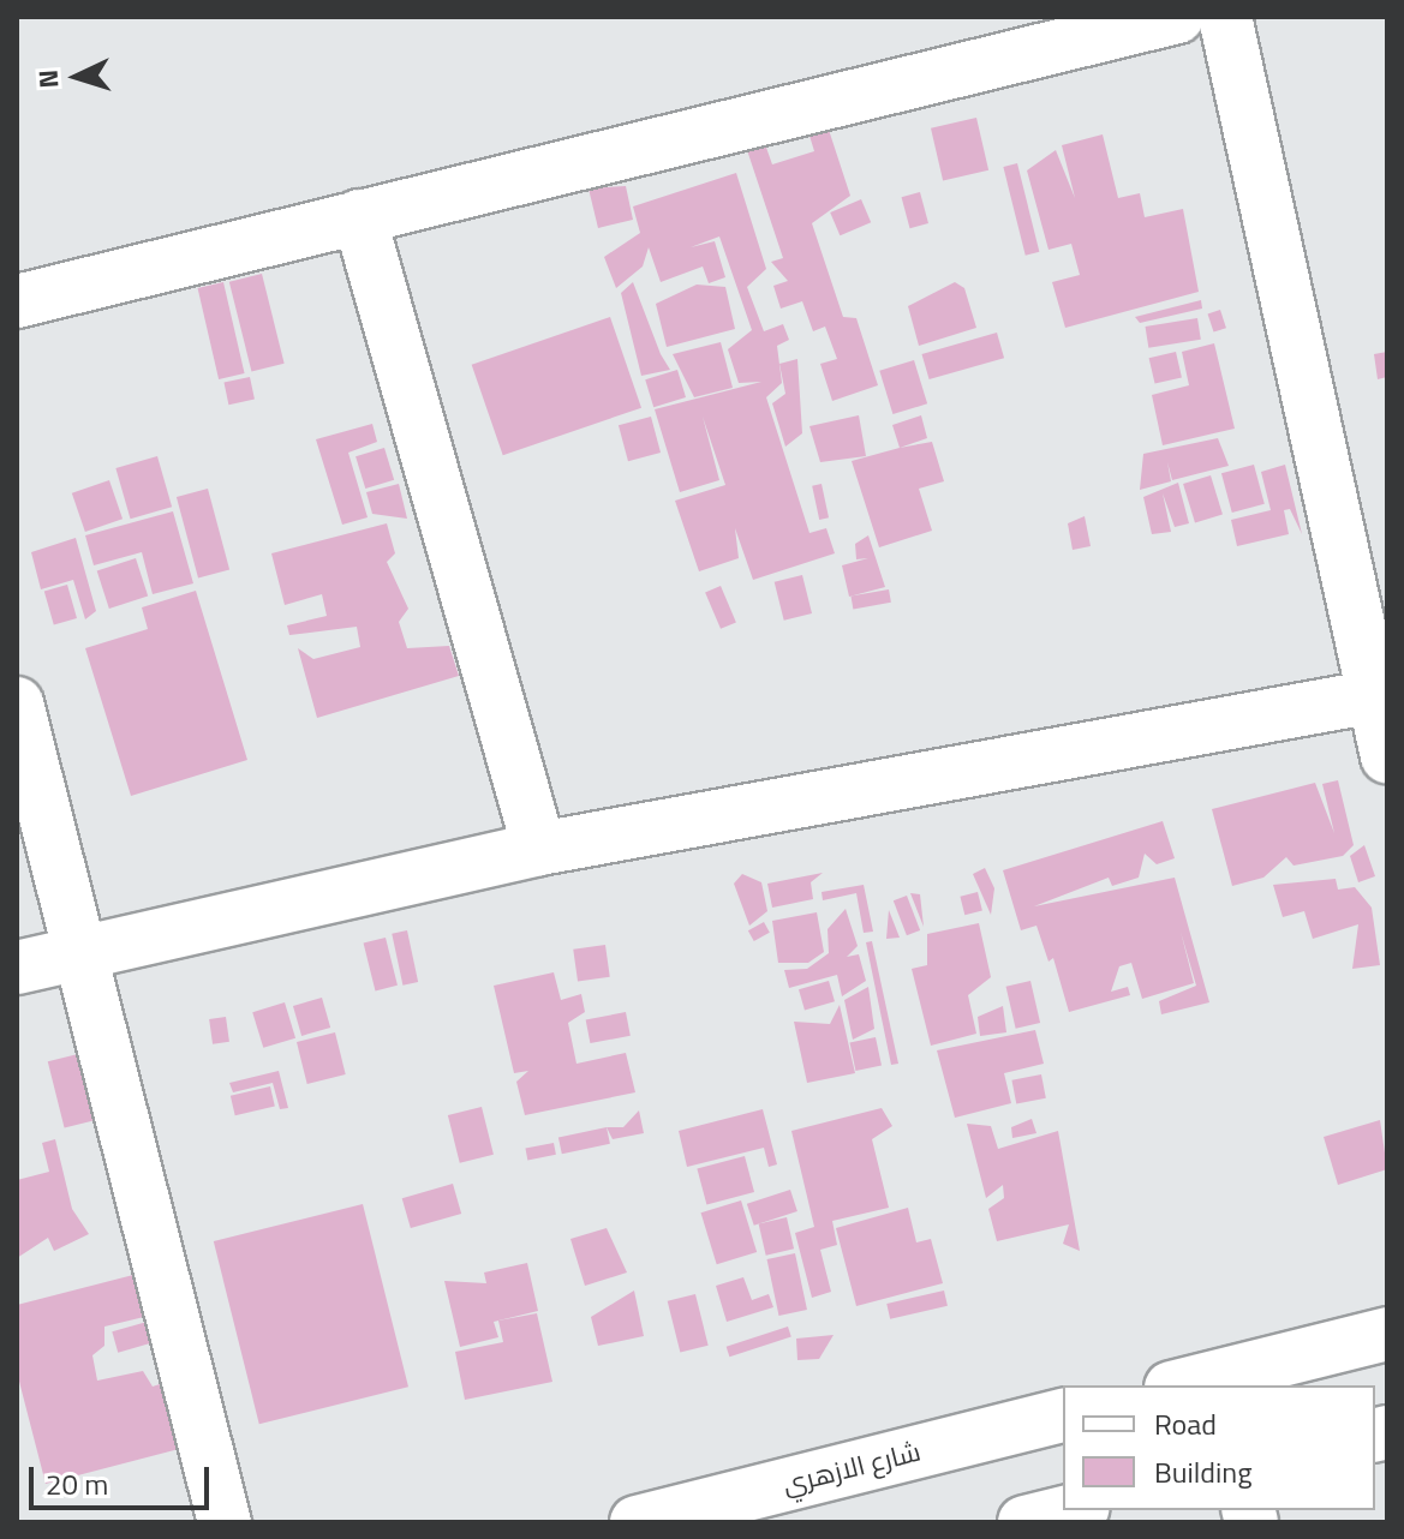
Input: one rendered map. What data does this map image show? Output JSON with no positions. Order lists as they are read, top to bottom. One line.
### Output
{"streets":{"street":["شارع الازهري"]},"legend":["Road","Building"],"scale_bar":"20 m","north":"left"}
